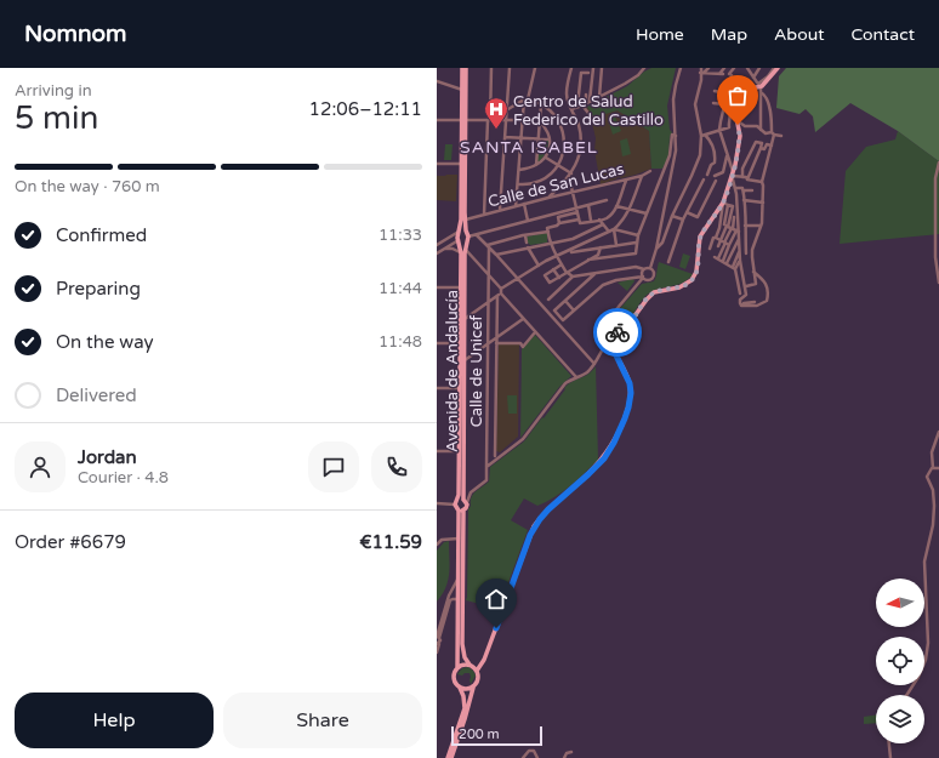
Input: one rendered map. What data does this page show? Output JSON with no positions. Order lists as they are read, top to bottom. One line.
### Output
{"streets":{"main road":["Avenida de Andalucía"],"street":["Calle de San Lucas","Calle de Unicef"]},"districts":["SANTA ISABEL"],"places":{"hospital":["Centro de Salud Federico del Castillo"]},"scale_bar":"200 m","north":"left","page":{"header":"Nomnom","nav":["Home","Map","About","Contact"],"heading":["5 min","Arriving in","12:06–12:11"],"panel":["Jordan","Courier · 4.8","Order #6679","€11.59"],"bar":"On the way · 760 m","list":[["Confirmed","11:33"],["Preparing","11:44"],["On the way","11:48"],"Delivered"],"buttons":["Help","Share"],"scale":"200 m"}}
